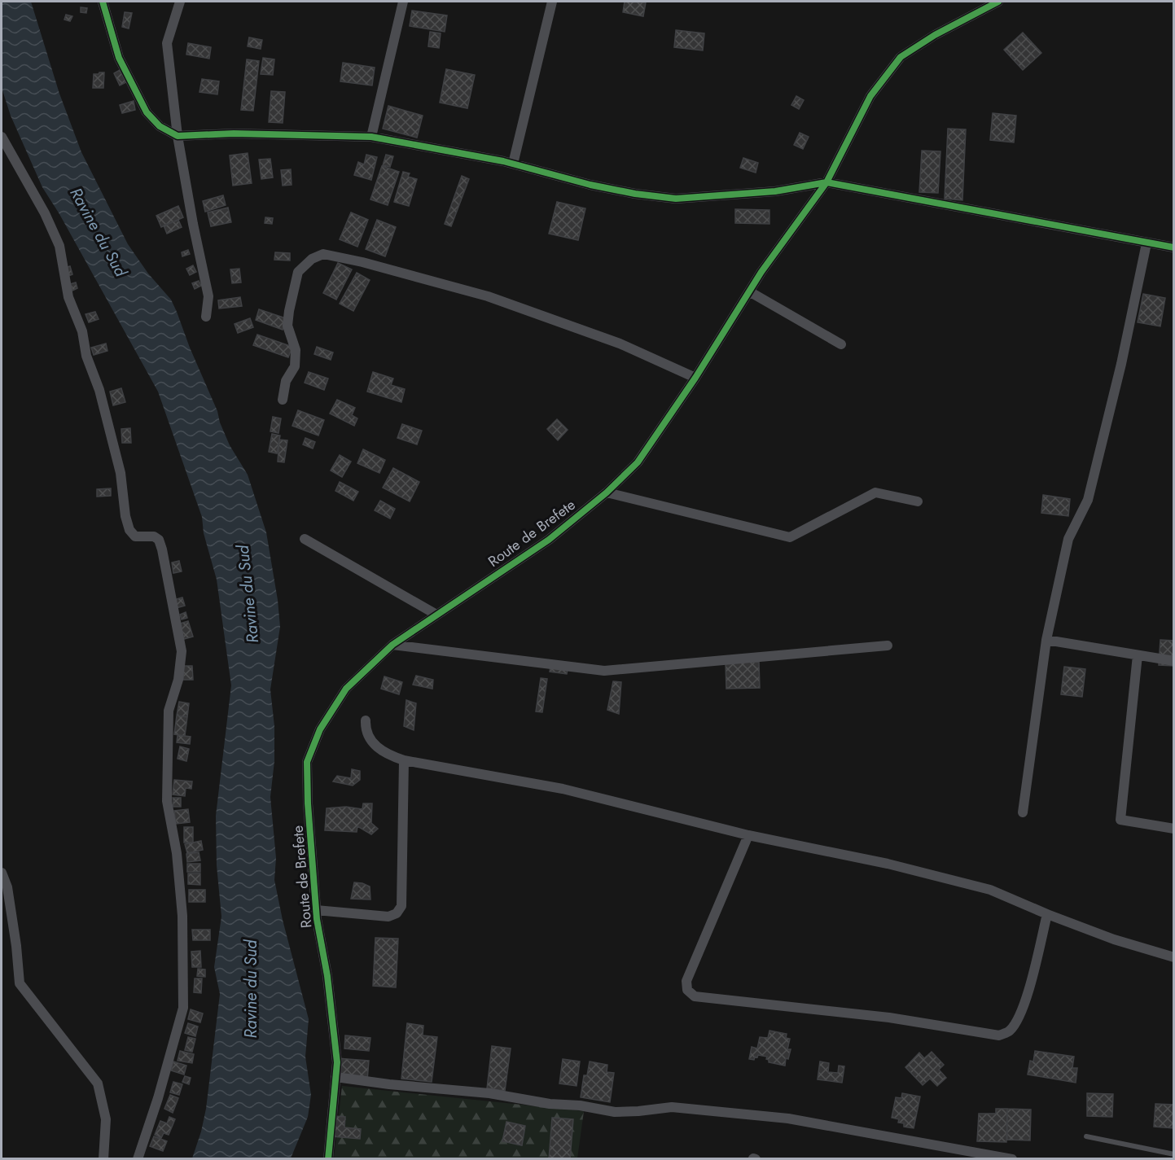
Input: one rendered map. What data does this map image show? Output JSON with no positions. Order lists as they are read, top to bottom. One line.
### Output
{"streets":{"street":["Route de Brefete"]},"water":["Ravine du Sud"]}
